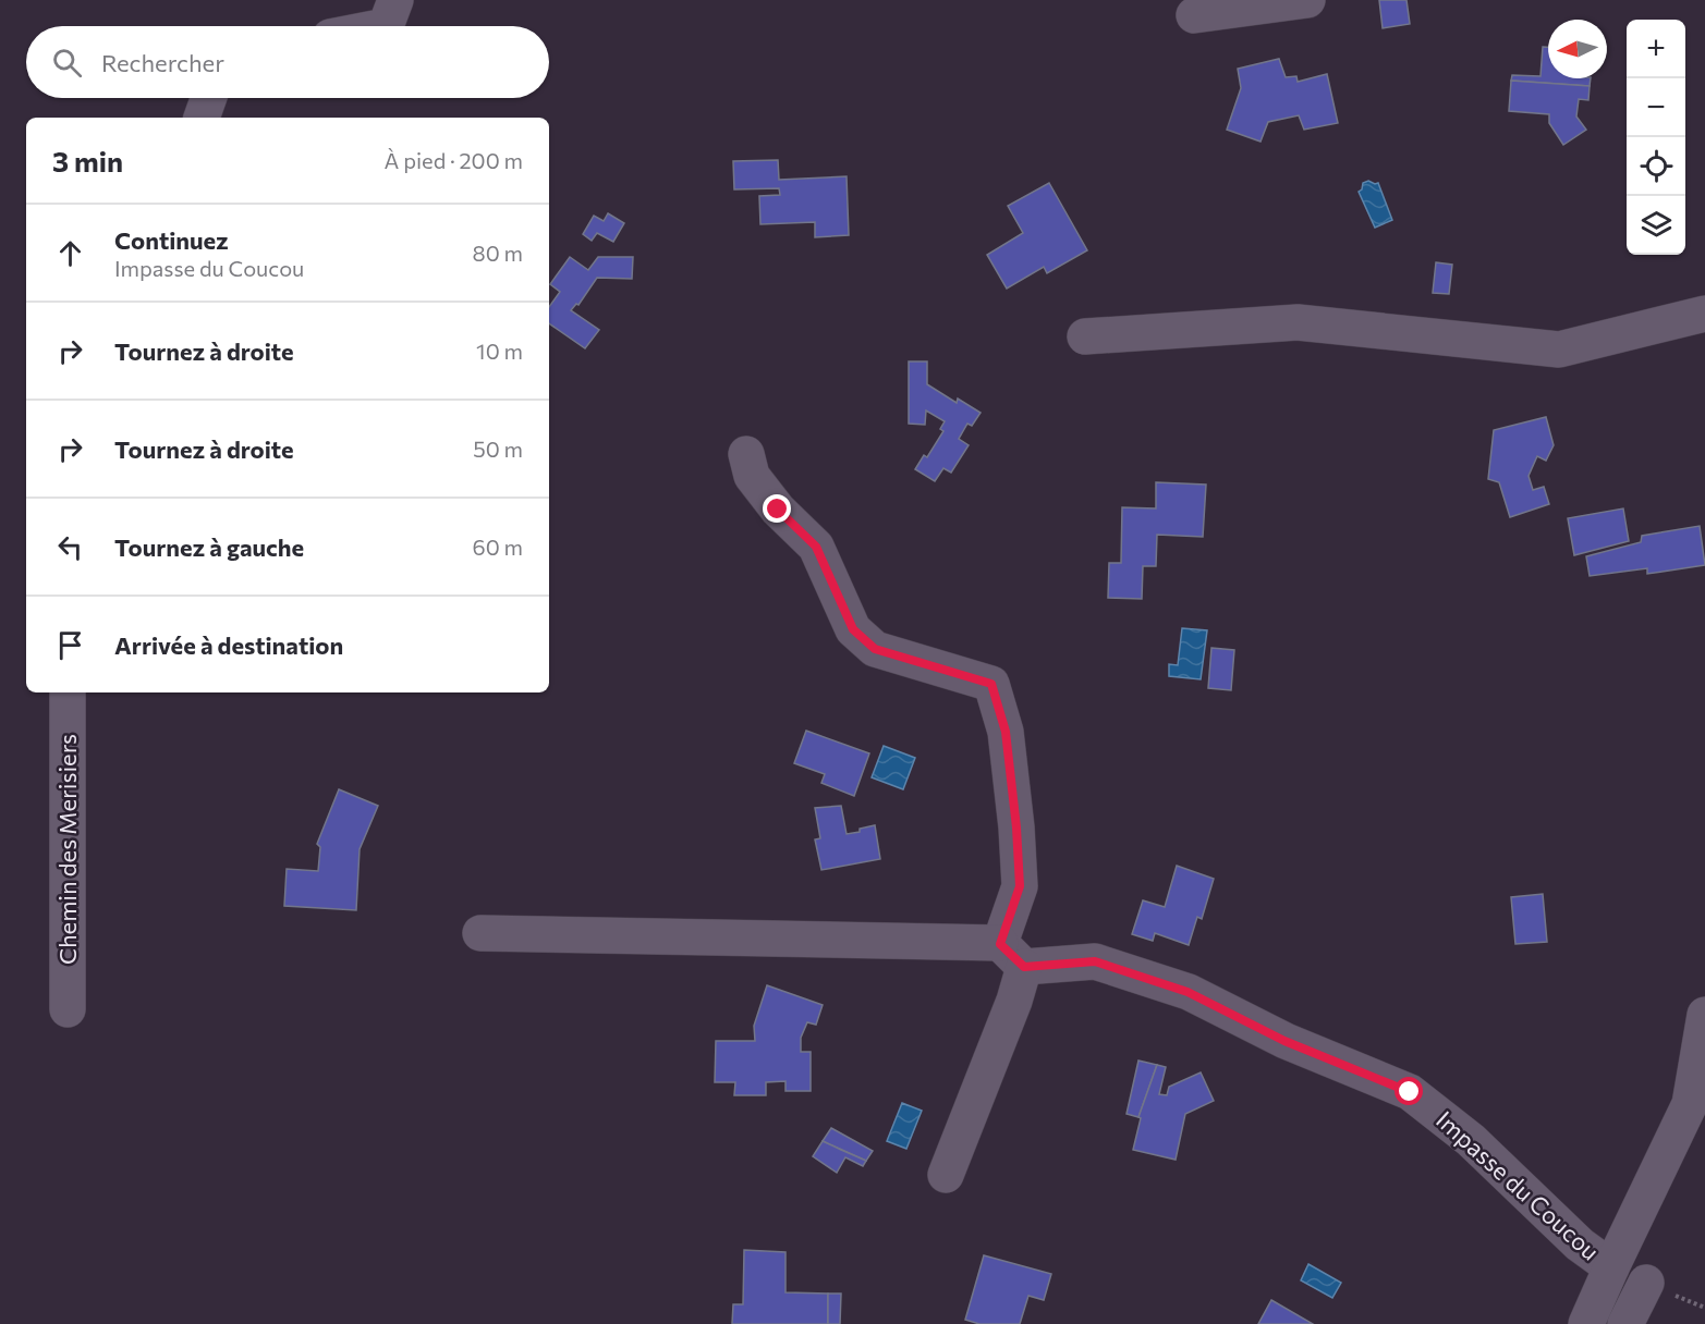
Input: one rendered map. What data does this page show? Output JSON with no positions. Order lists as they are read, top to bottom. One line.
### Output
{"streets":{"street":["Chemin des Merisiers","Impasse du Coucou"]},"north":"left","page":{"map_buttons":["+","−"],"search":"Rechercher","heading":["3 min","À pied · 200 m"],"list":[["Continuez","Impasse du Coucou","80 m"],["Tournez à droite","10 m"],["Tournez à droite","50 m"],["Tournez à gauche","60 m"],"Arrivée à destination"]}}
